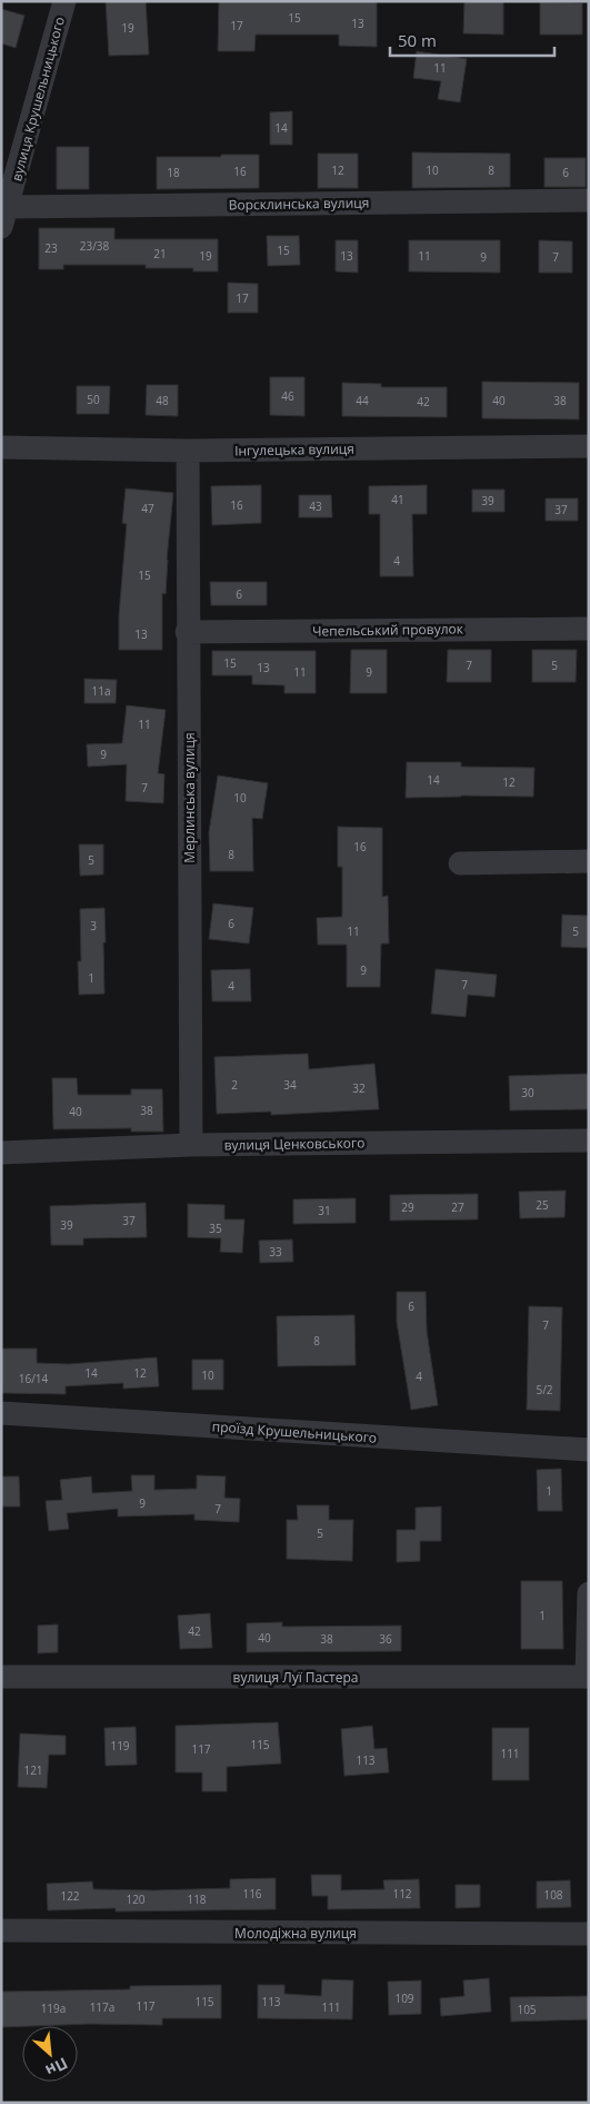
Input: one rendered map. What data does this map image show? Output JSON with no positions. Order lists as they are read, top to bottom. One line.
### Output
{"streets":{"street":["вулиця Крушельницького","Ворсклинська вулиця","Інгулецька вулиця","Чепельський провулок","Мерлинська вулиця","вулиця Ценковського","проїзд Крушельницького","вулиця Луї Пастера","Молодіжна вулиця"]},"crossings":[["вулиця Крушельницького","Ворсклинська вулиця"],["Інгулецька вулиця","Мерлинська вулиця"],["Чепельський провулок","Мерлинська вулиця"],["Мерлинська вулиця","вулиця Ценковського"]],"house_numbers":["15","13","17","19","11","14","12","10","8","16","18","6","23/38","23","15","21","19","13","11","9","7","17","46","50","48","44","40","38","42","41","39","16","43","47","37","4","15","6","13","15","7","5","13","11","9","11а","11","9","14","12","7","10","16","8","5","6","3","11","5","9","1","7","4","2","34","32","30","38","40","25","29","27","31","37","39","35","33","6","7","8","14","12","10","4","16/14","5/2","1","9","7","5","1","42","40","38","36","115","119","117","111","113","121","116","112","108","122","120","118","109","115","113","117","117а","111","119а","105"],"scale_bar":"50 m","north":"bottom right"}
